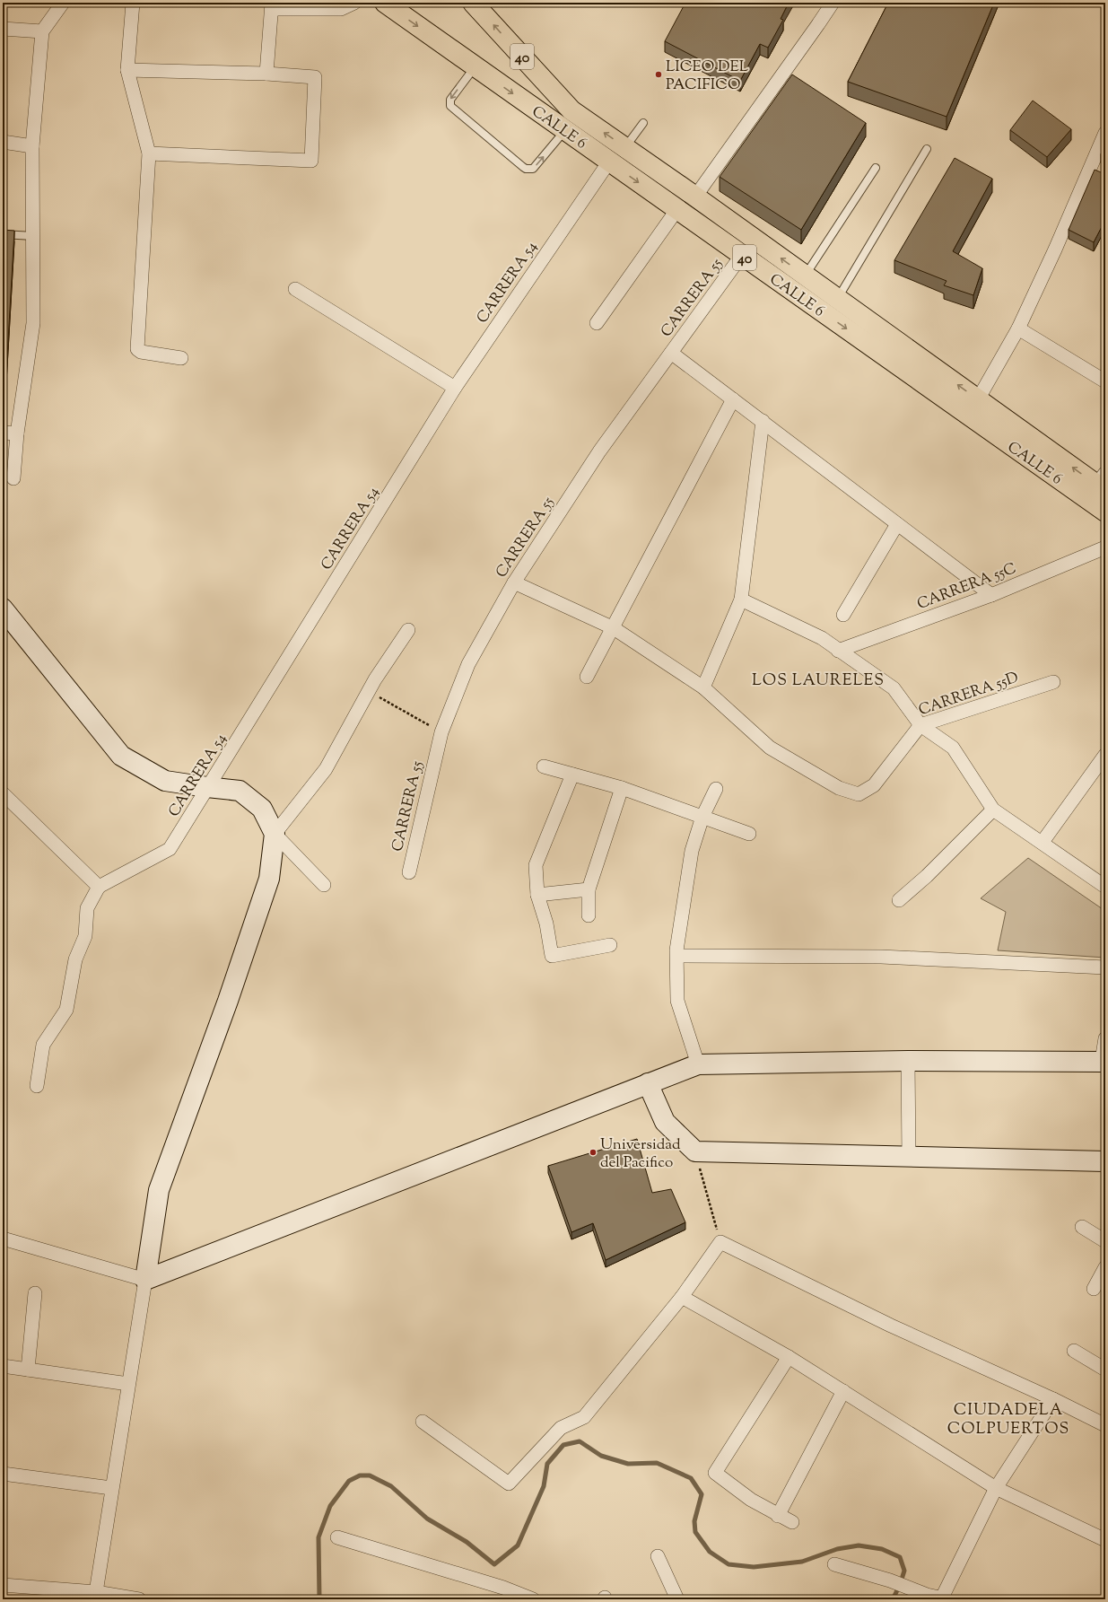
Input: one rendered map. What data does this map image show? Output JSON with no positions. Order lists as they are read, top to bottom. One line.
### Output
{"streets":{"highway":["40","CALLE 6"],"street":["CARRERA 54","CARRERA 55","CARRERA 55C","CARRERA 55D"]},"crossings":[["CALLE 6","CARRERA 54"],["CALLE 6","CARRERA 55"]],"districts":["LOS LAURELES","CIUDADELA COLPUERTOS"],"places":["LICEO DEL PACIFICO","Universidad del Pacifico"]}
